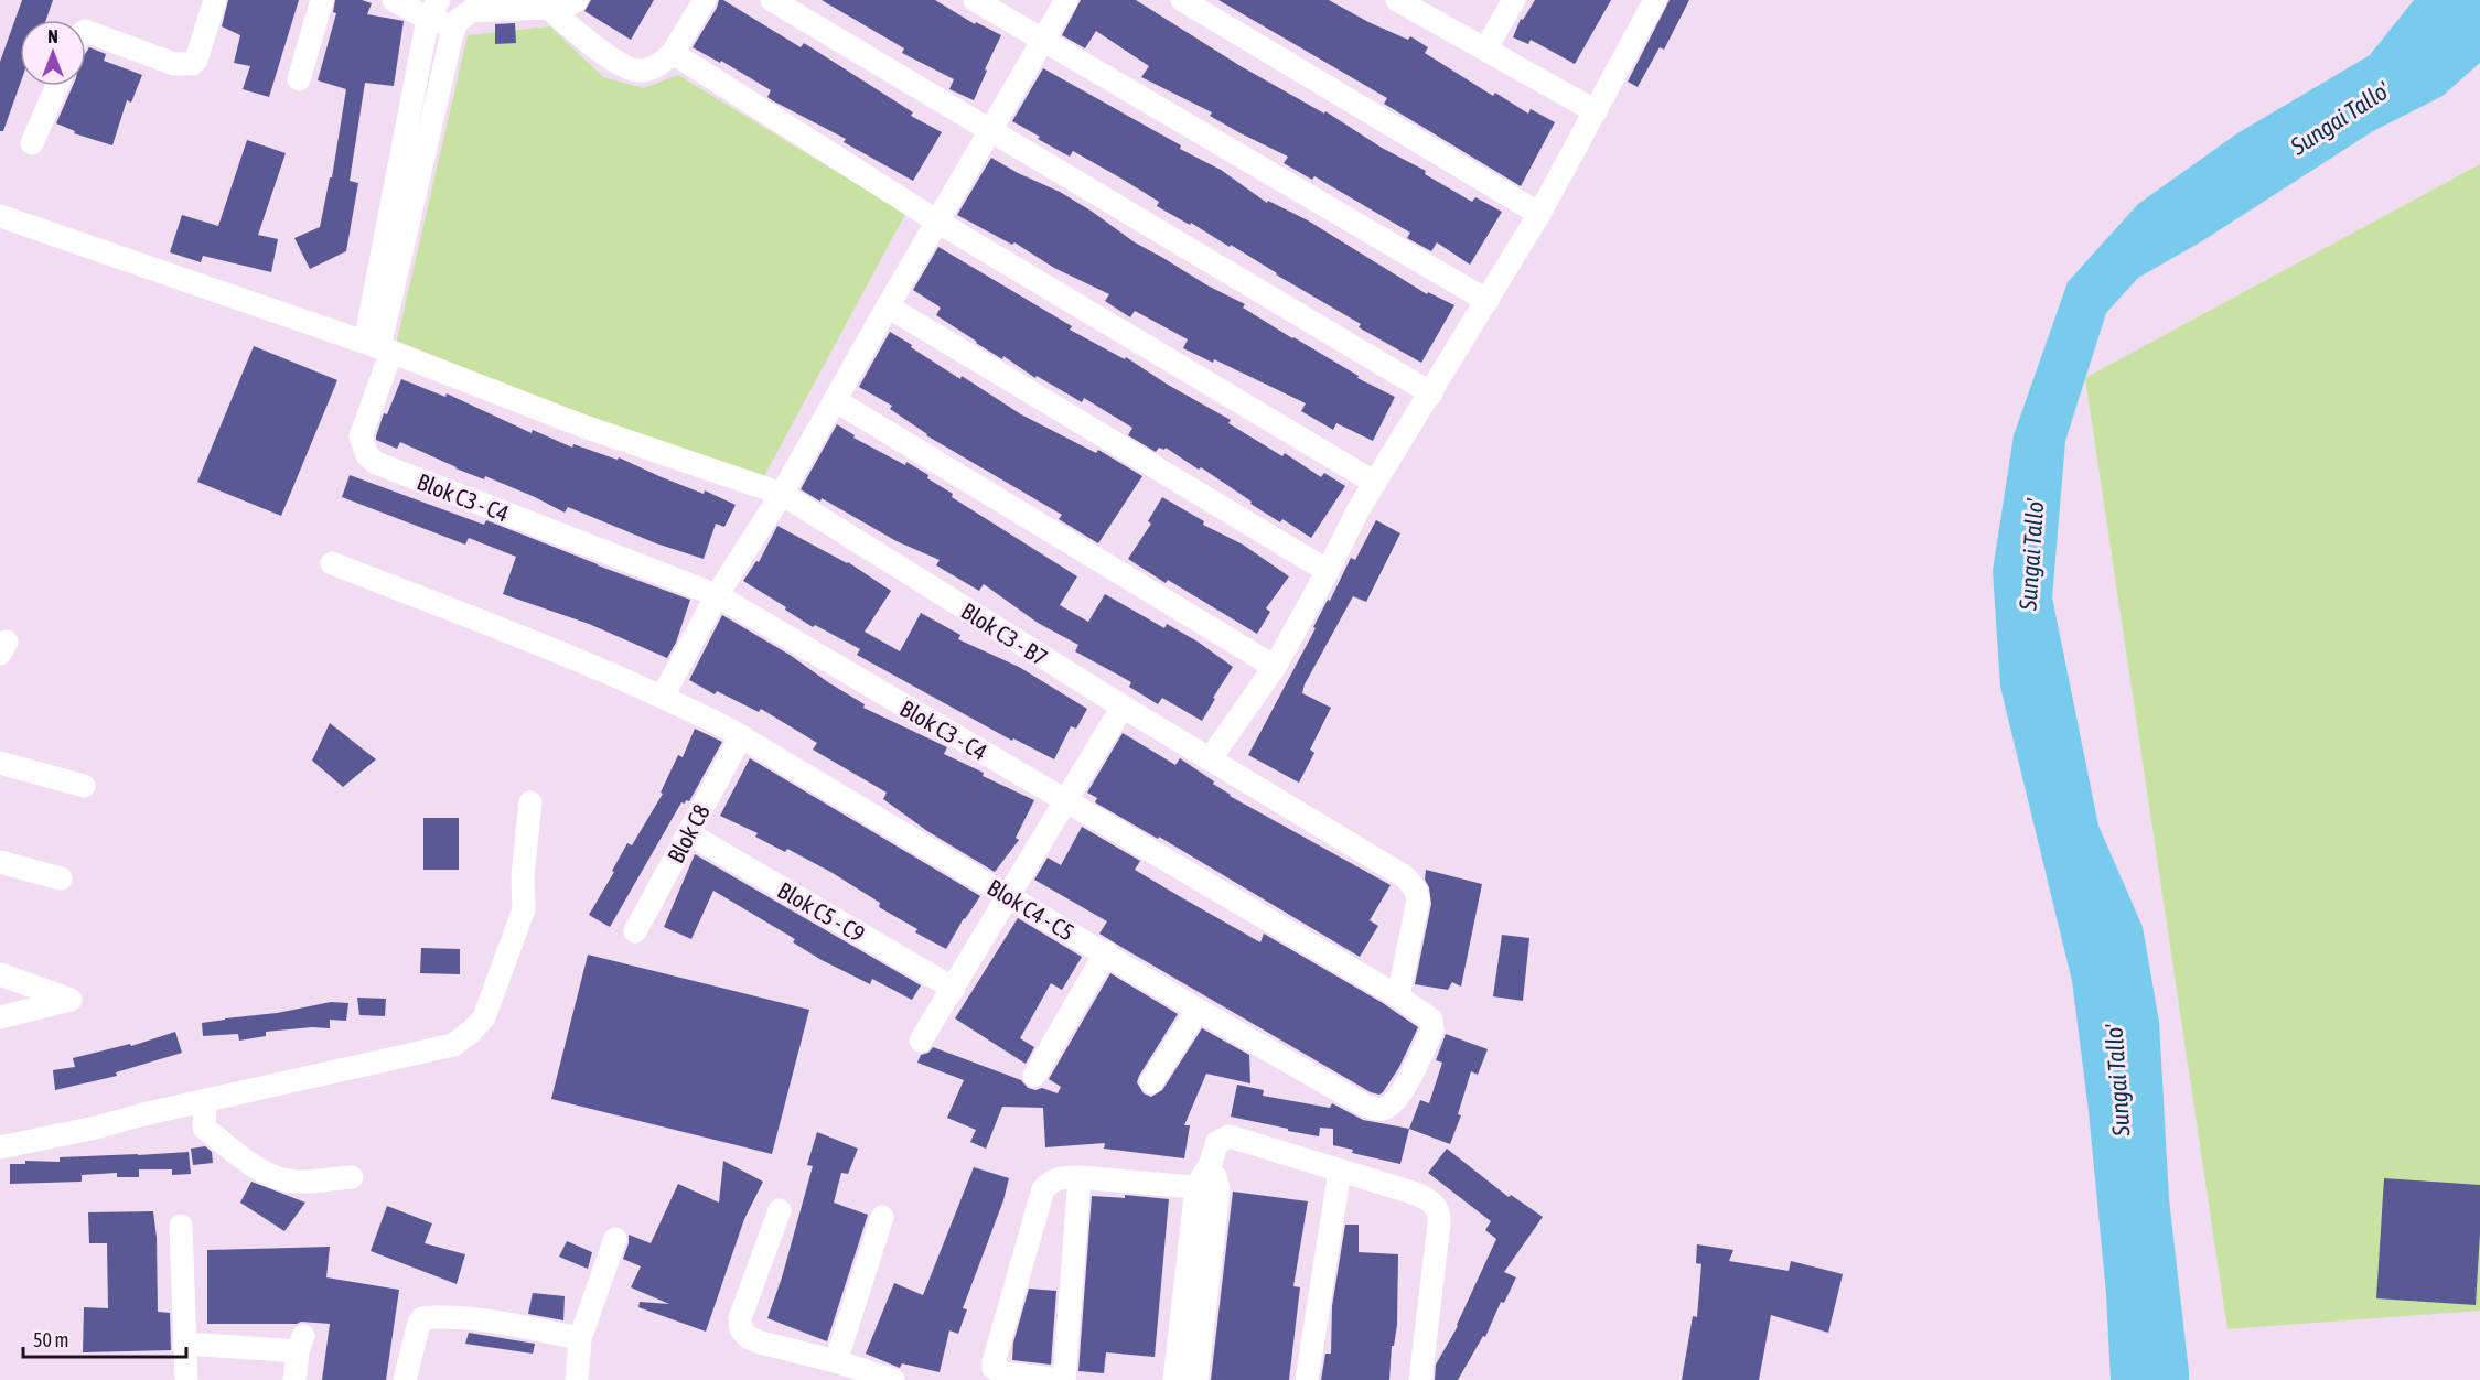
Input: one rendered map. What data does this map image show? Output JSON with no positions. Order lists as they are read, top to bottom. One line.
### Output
{"streets":{"street":["Blok C3 - C4","Blok C3 - B7","Blok C8","Blok C4 - C5","Blok C5 - C9"]},"crossings":[["Blok C3 - C4","Blok C3 - B7"],["Blok C3 - C4","Blok C4 - C5"],["Blok C8","Blok C4 - C5"],["Blok C8","Blok C5 - C9"]],"water":["Sungai Tallo'"],"scale_bar":"50 m","north":"top"}
